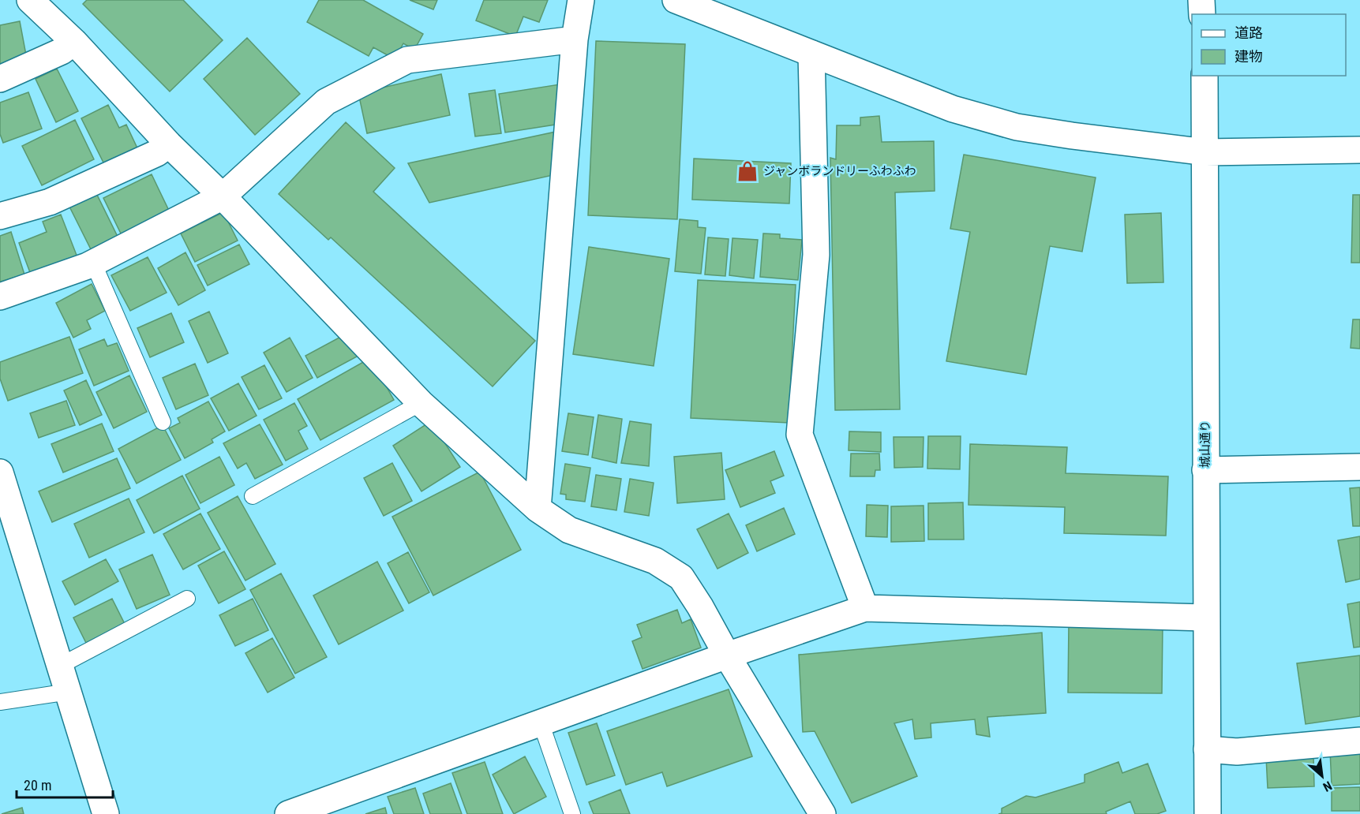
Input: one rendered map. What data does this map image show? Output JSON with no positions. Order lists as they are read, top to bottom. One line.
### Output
{"streets":{"street":["城山通り"]},"places":{"shop":["ジャンボランドリーふわふわ"]},"legend":["道路","建物"],"scale_bar":"20 m","north":"bottom right"}
